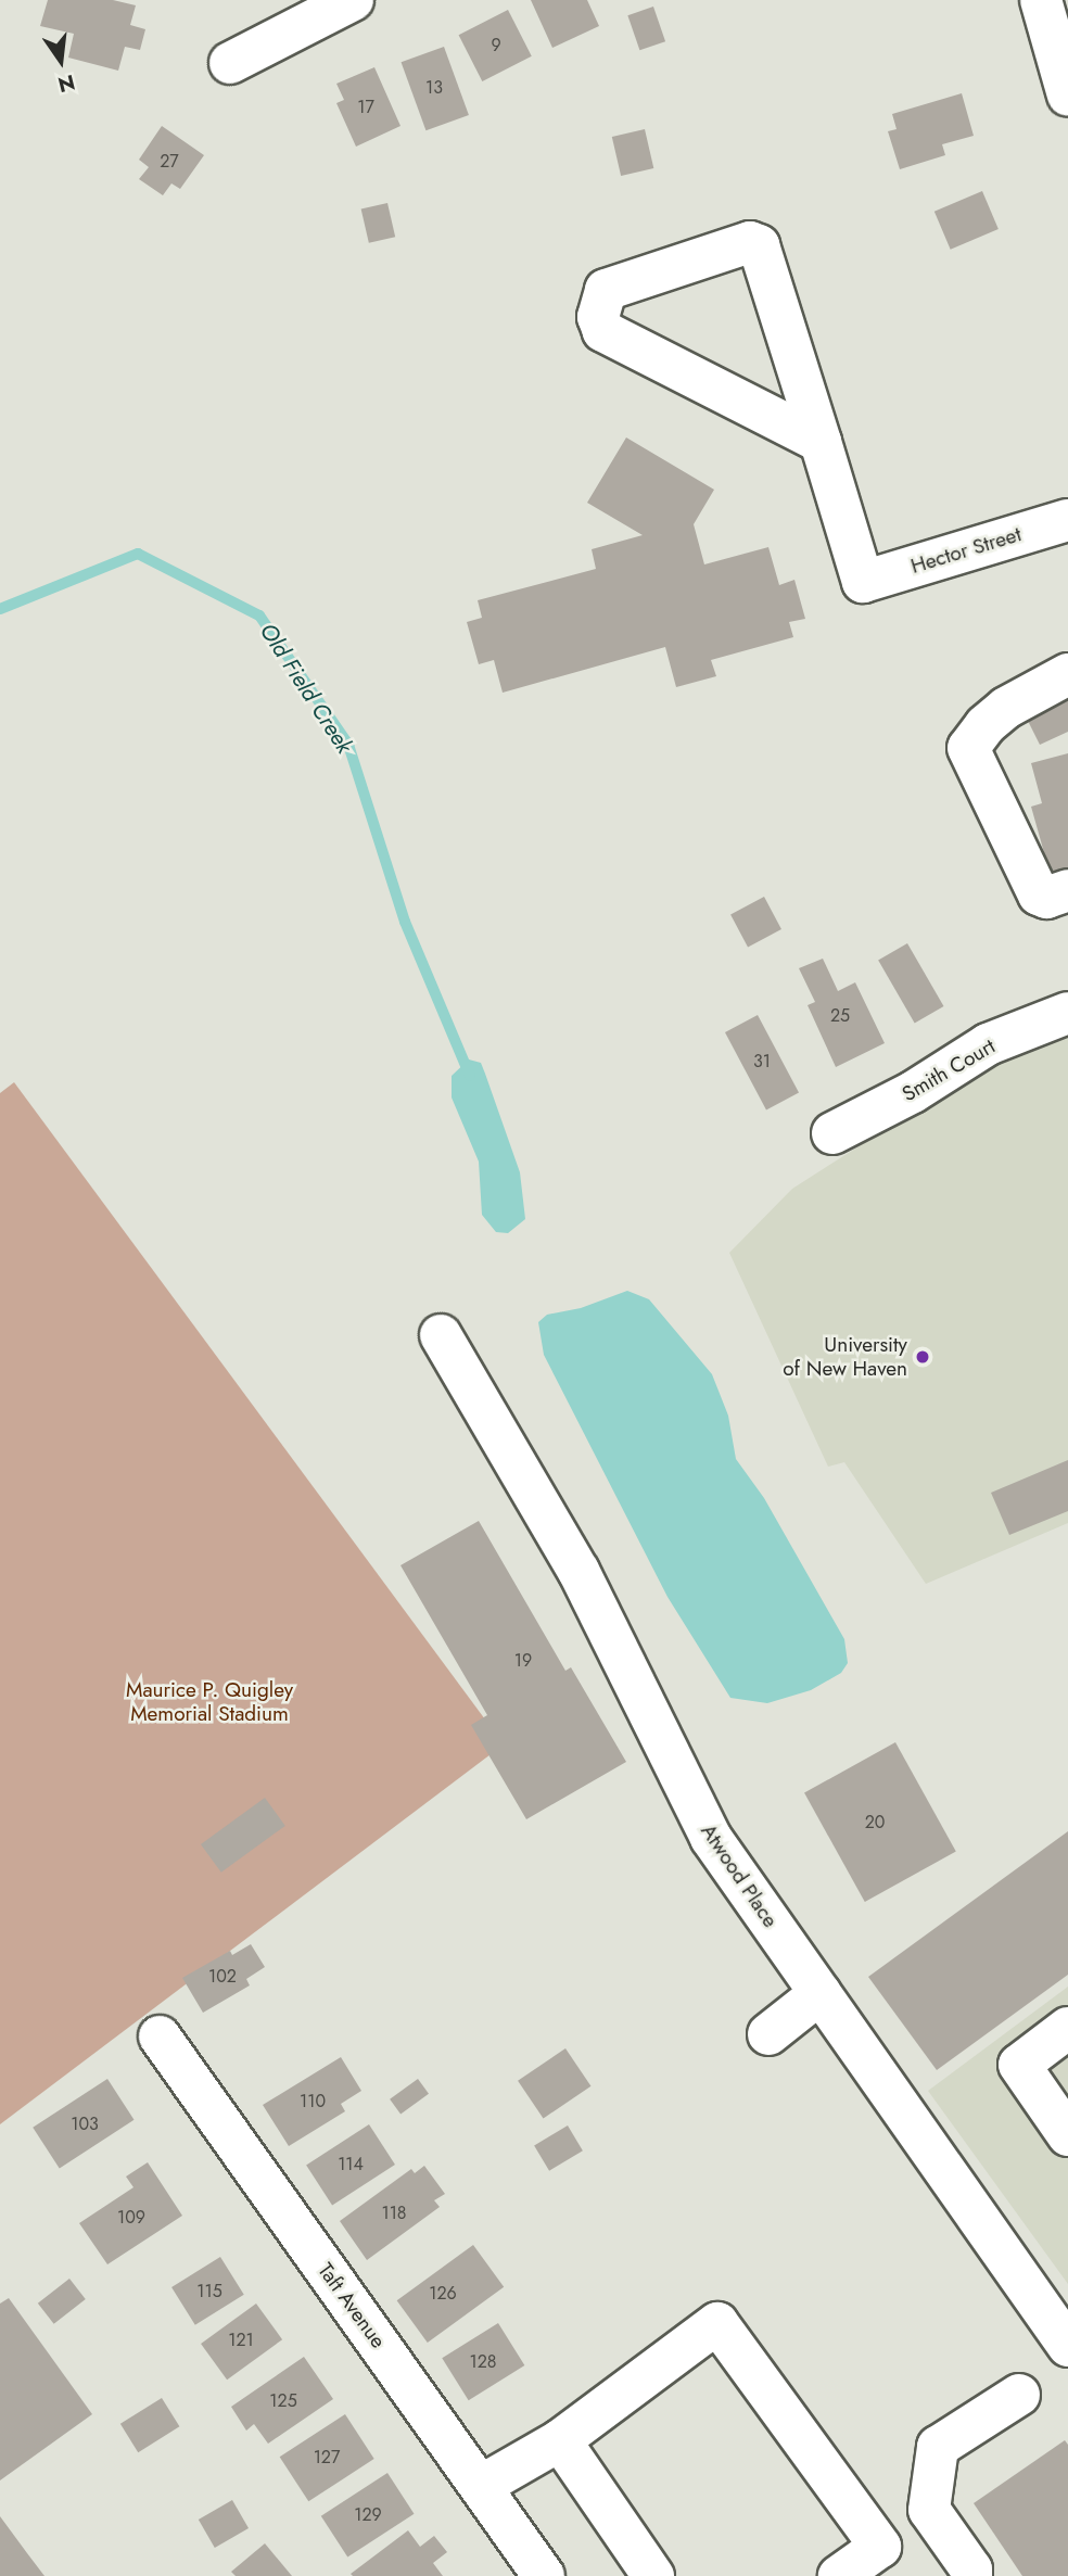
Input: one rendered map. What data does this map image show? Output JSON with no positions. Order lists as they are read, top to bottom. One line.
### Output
{"streets":{"street":["Hector Street","Smith Court","Atwood Place","Taft Avenue"]},"water":["Old Field Creek"],"parks":["Maurice P. Quigley Memorial Stadium"],"places":["University of New Haven"],"house_numbers":["9","13","17","27","25","31","19","20","102","110","103","114","118","109","115","126","121","128","125","127","129"],"north":"bottom"}
